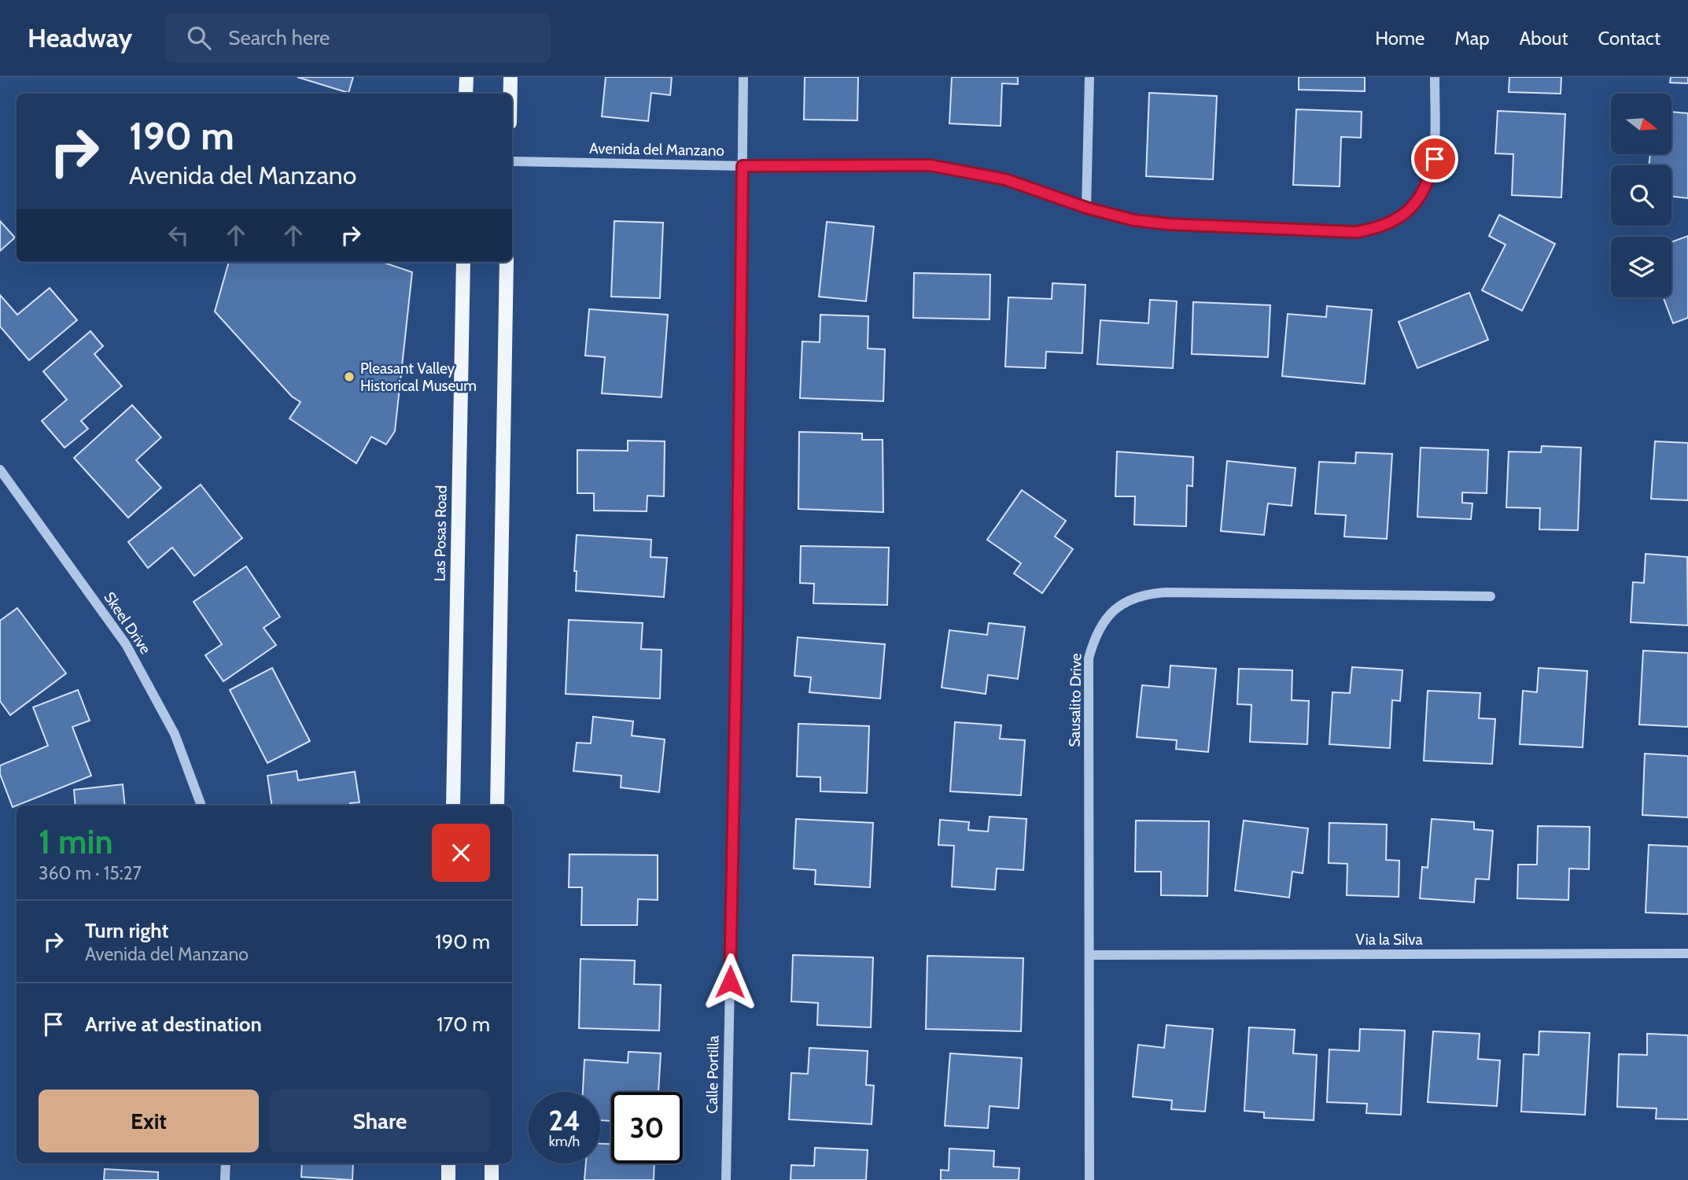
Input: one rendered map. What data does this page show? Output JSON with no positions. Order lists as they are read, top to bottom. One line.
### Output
{"streets":{"main road":["Las Posas Road"],"street":["Avenida del Manzano","Skeel Drive","Sausalito Drive","Via la Silva","Calle Portilla"]},"crossings":[["Avenida del Manzano","Calle Portilla"],["Sausalito Drive","Via la Silva"]],"places":["Pleasant Valley Historical Museum"],"north":"right","page":{"header":"Headway","search":"Search here","nav":["Home","Map","About","Contact"],"turn":["190 m","Avenida del Manzano"],"heading":["1 min","360 m · 15:27"],"list":[{"name":"Turn right","note":"Avenida del Manzano","value":"190 m"},{"name":"Arrive at destination","value":"170 m"}],"buttons":["Exit","Share"],"speed":"24 km/h","limit":"30"}}
